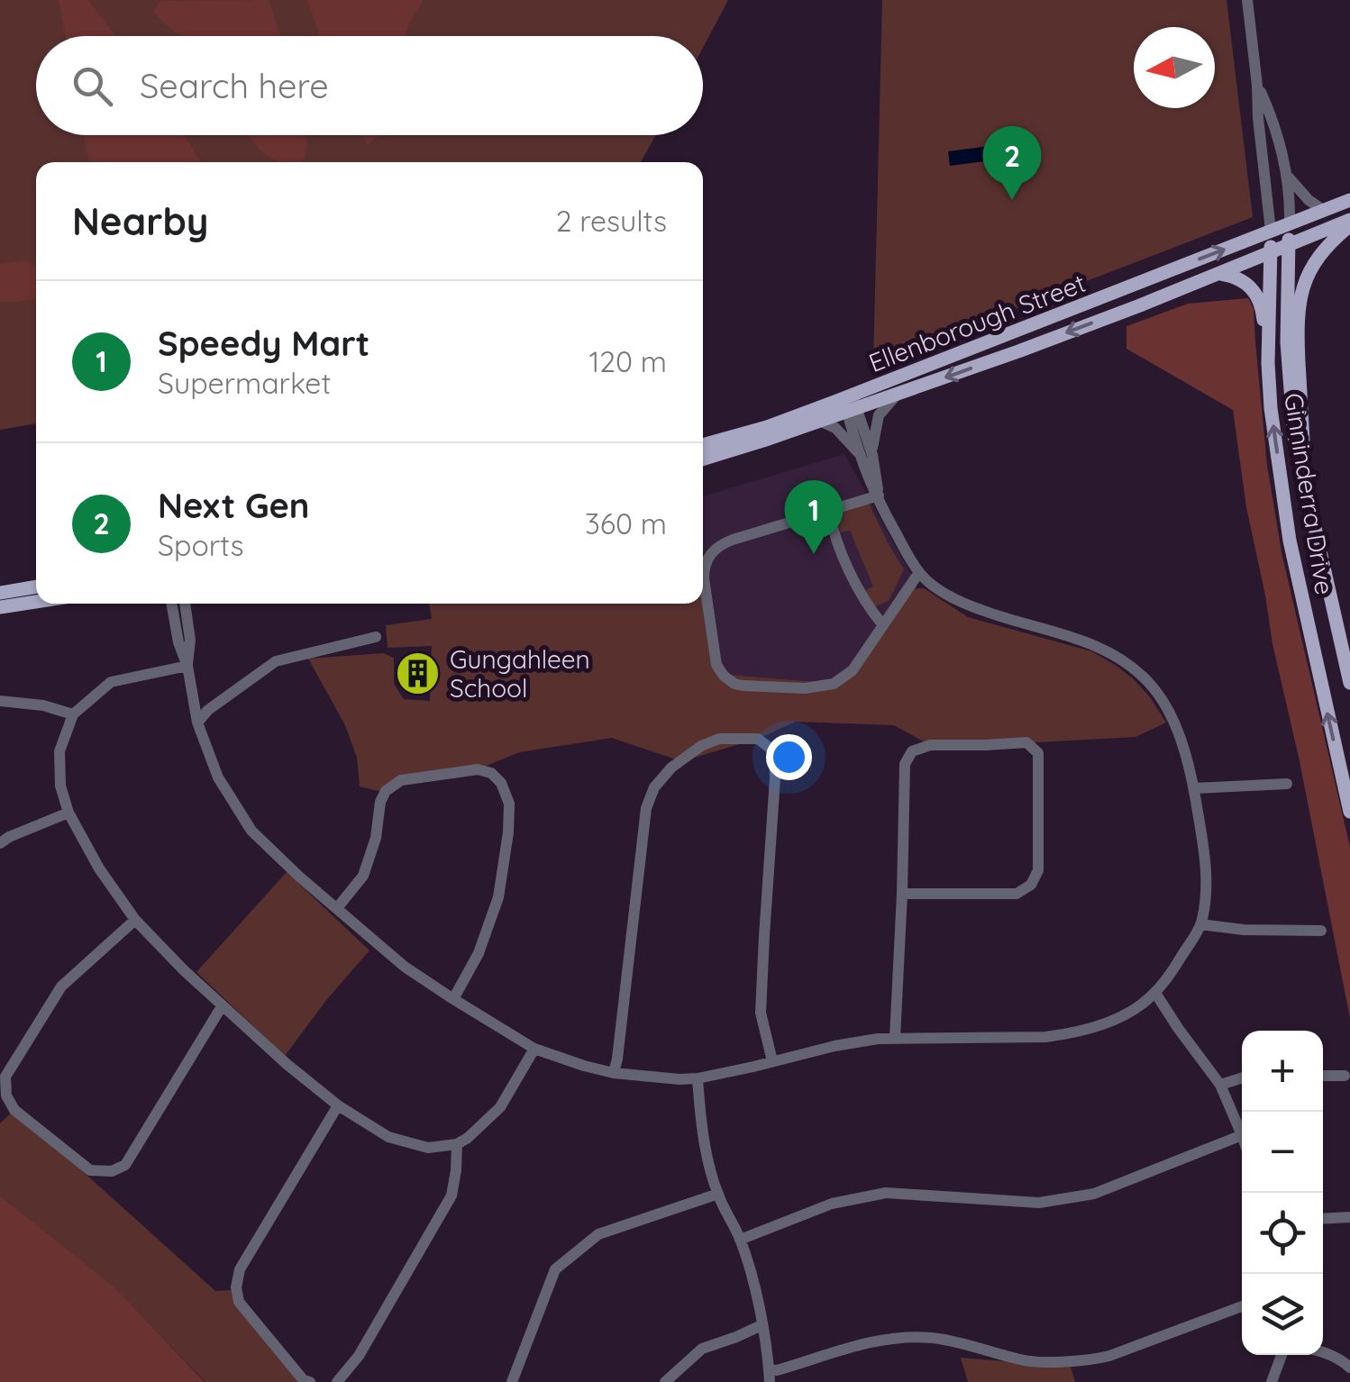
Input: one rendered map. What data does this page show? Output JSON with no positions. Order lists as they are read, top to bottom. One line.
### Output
{"streets":{"main road":["Ellenborough Street","Ginninderra Drive"]},"crossings":[["Ellenborough Street","Ginninderra Drive"]],"places":{"building":["Gungahleen School"]},"north":"left","page":{"search":"Search here","pins":["2","1"],"heading":["Nearby","2 results"],"list":[{"mark":"1","name":"Speedy Mart","note":"Supermarket","value":"120 m"},{"mark":"2","name":"Next Gen","note":"Sports","value":"360 m"}],"map_buttons":["+","−"]}}
